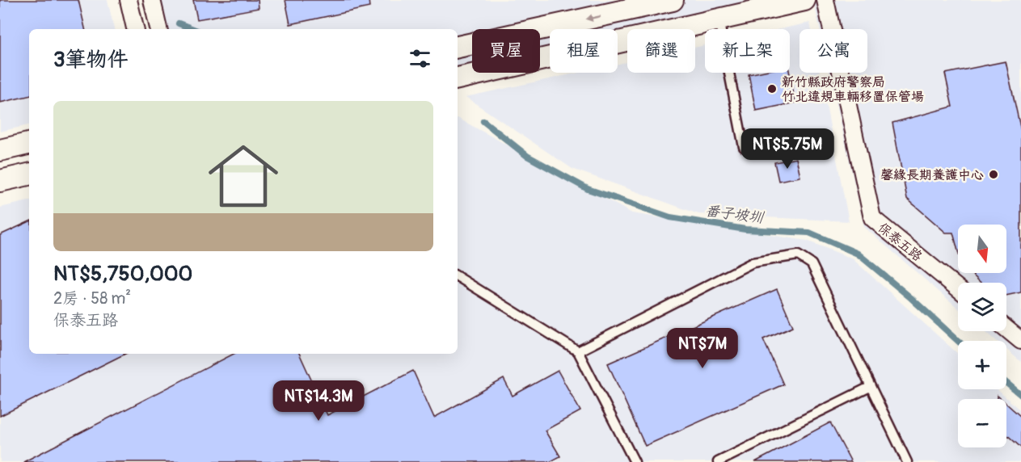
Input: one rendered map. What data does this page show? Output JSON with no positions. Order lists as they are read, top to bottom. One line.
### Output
{"streets":{"street":["保泰五路"]},"water":["番子坡圳"],"places":["新竹縣政府警察局 竹北違規車輛移置保管場","馨緣長期養護中心"],"north":"bottom","page":{"chip":["買屋","租屋","篩選","新上架","公寓"],"heading":"3筆物件","list":[{"name":"NT$5,750,000","note":"2房 · 58 m² · 保泰五路"}],"price":["NT$5.75M","NT$7M","NT$14.3M"],"map_buttons":["+","−"]}}
